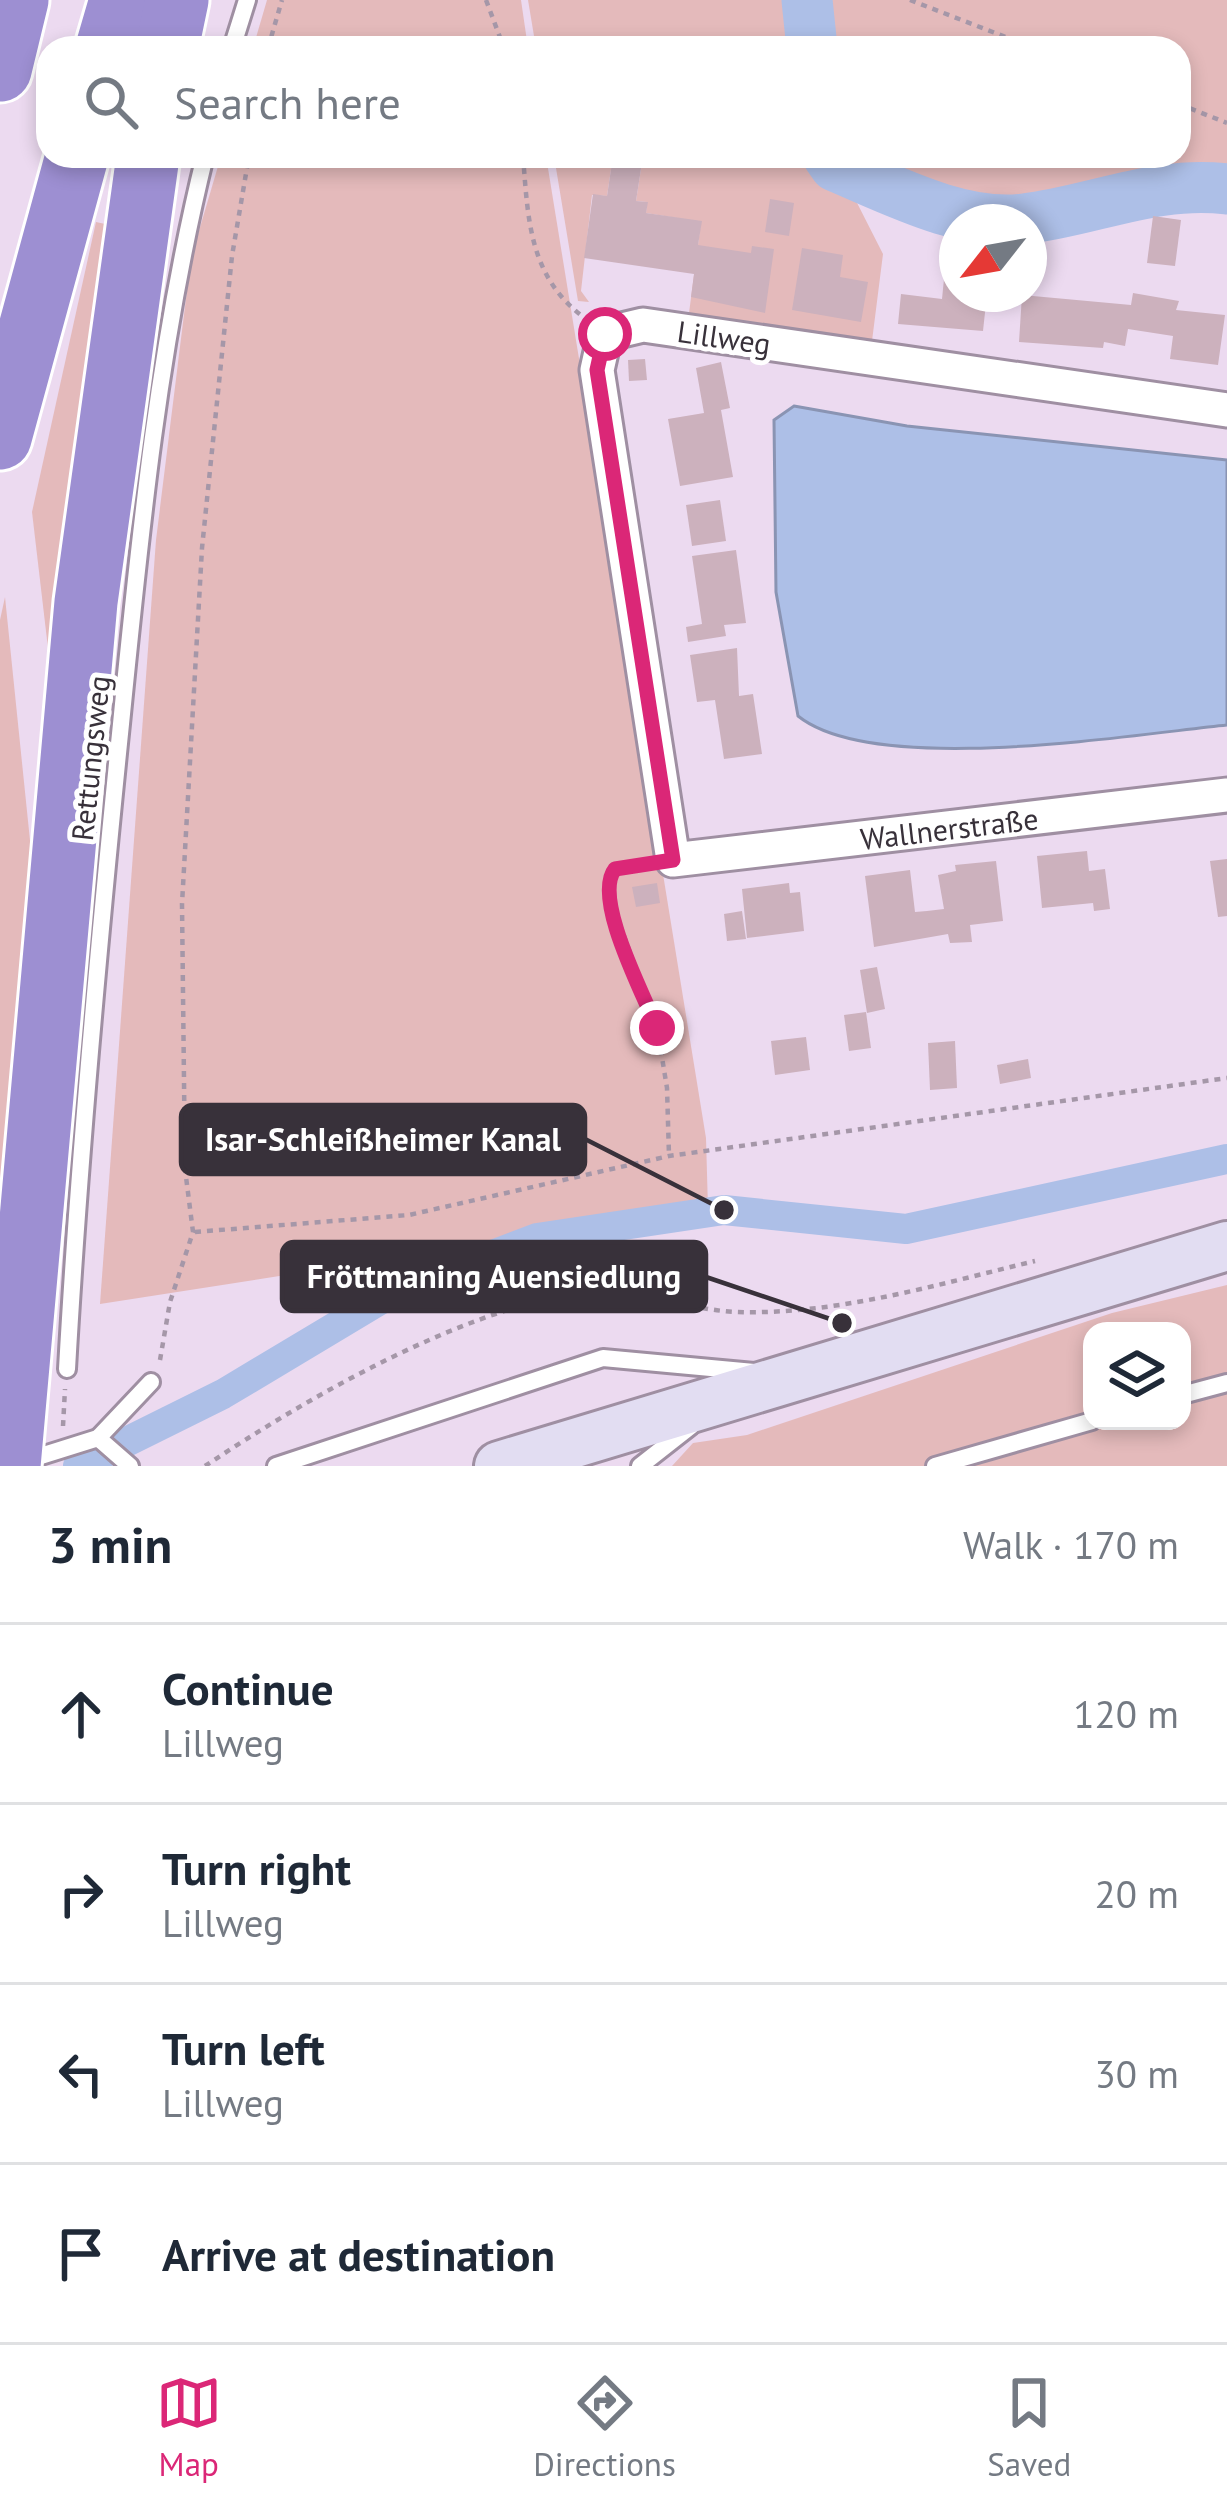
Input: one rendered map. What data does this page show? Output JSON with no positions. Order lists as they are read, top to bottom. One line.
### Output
{"streets":{"street":["Lillweg","Wallnerstraße"],"lane":["Rettungsweg"]},"places":["Isar-Schleißheimer Kanal","Fröttmaning Auensiedlung"],"north":"bottom left","page":{"search":"Search here","heading":["3 min","Walk · 170 m"],"list":[["Continue","Lillweg","120 m"],["Turn right","Lillweg","20 m"],["Turn left","Lillweg","30 m"],"Arrive at destination"],"nav":["Map","Directions","Saved"]}}
